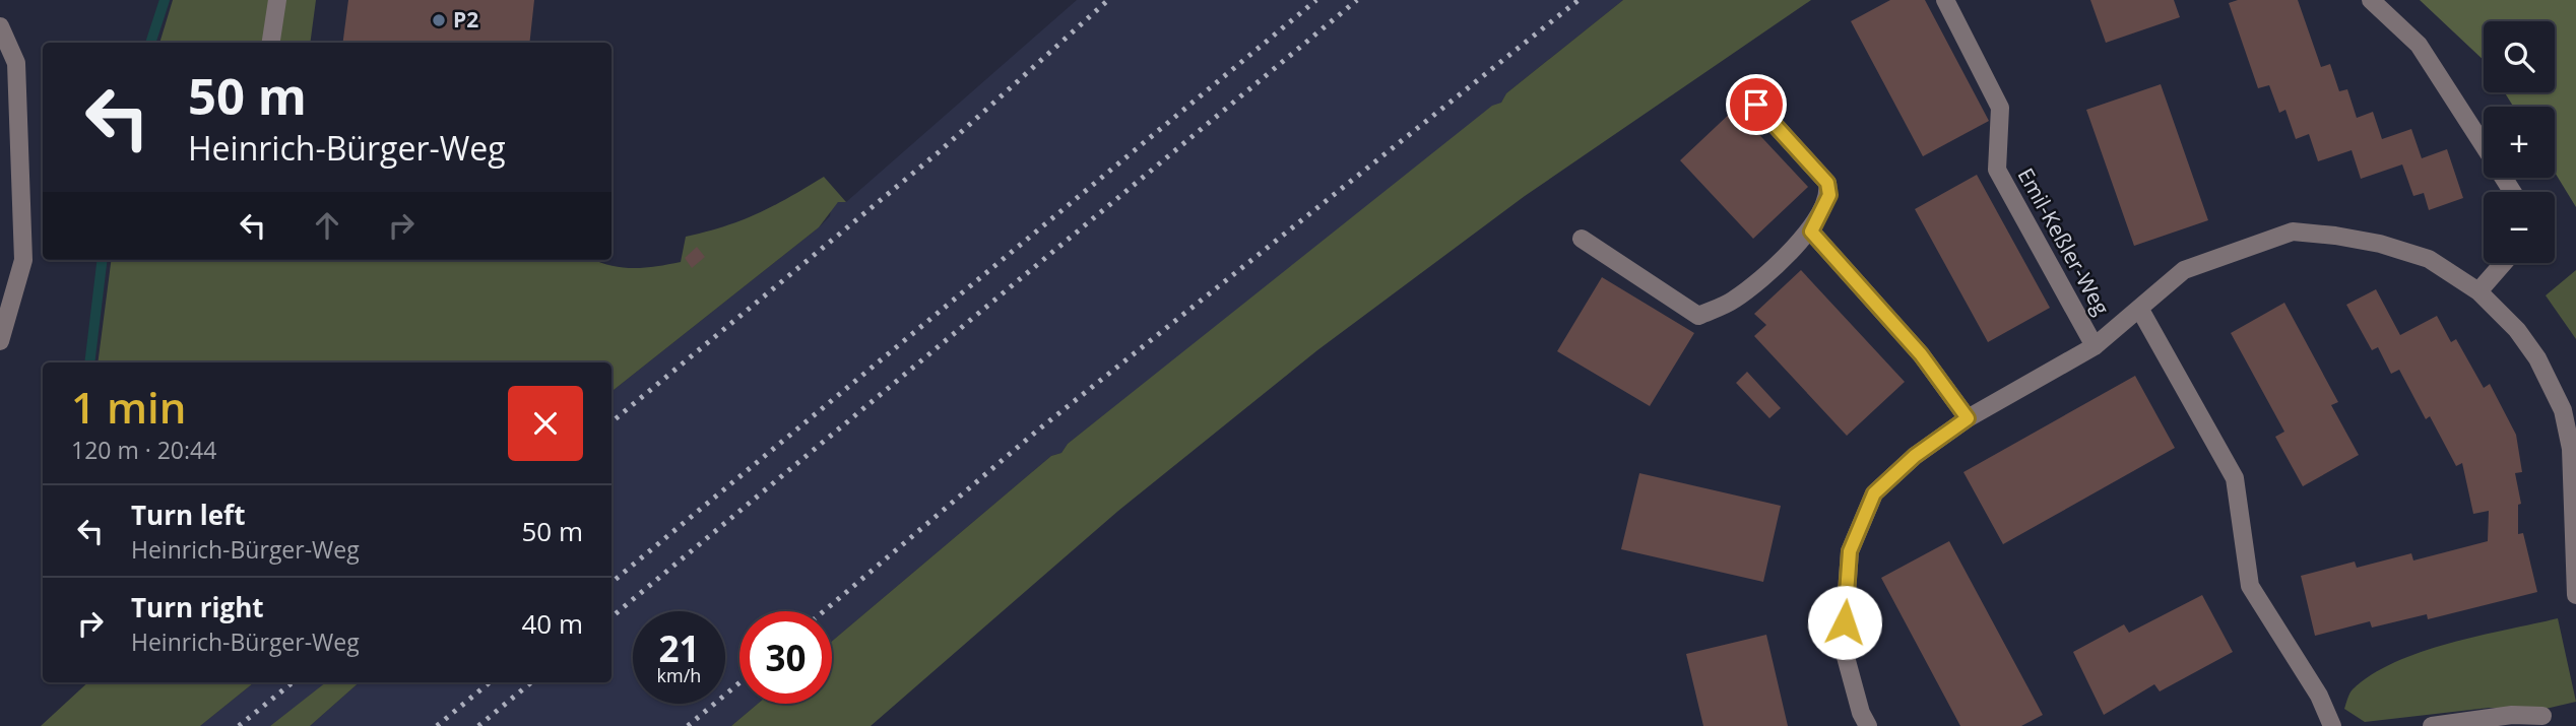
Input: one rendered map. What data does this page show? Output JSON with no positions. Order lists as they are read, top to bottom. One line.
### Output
{"streets":{"street":["Emil-Keßler-Weg"]},"places":["P2"],"page":{"map_buttons":["+","−"],"turn":["50 m","Heinrich-Bürger-Weg"],"heading":["1 min","120 m · 20:44"],"list":[{"name":"Turn left","note":"Heinrich-Bürger-Weg","value":"50 m"},{"name":"Turn right","note":"Heinrich-Bürger-Weg","value":"40 m"}],"speed":"21 km/h","limit":"30"}}
